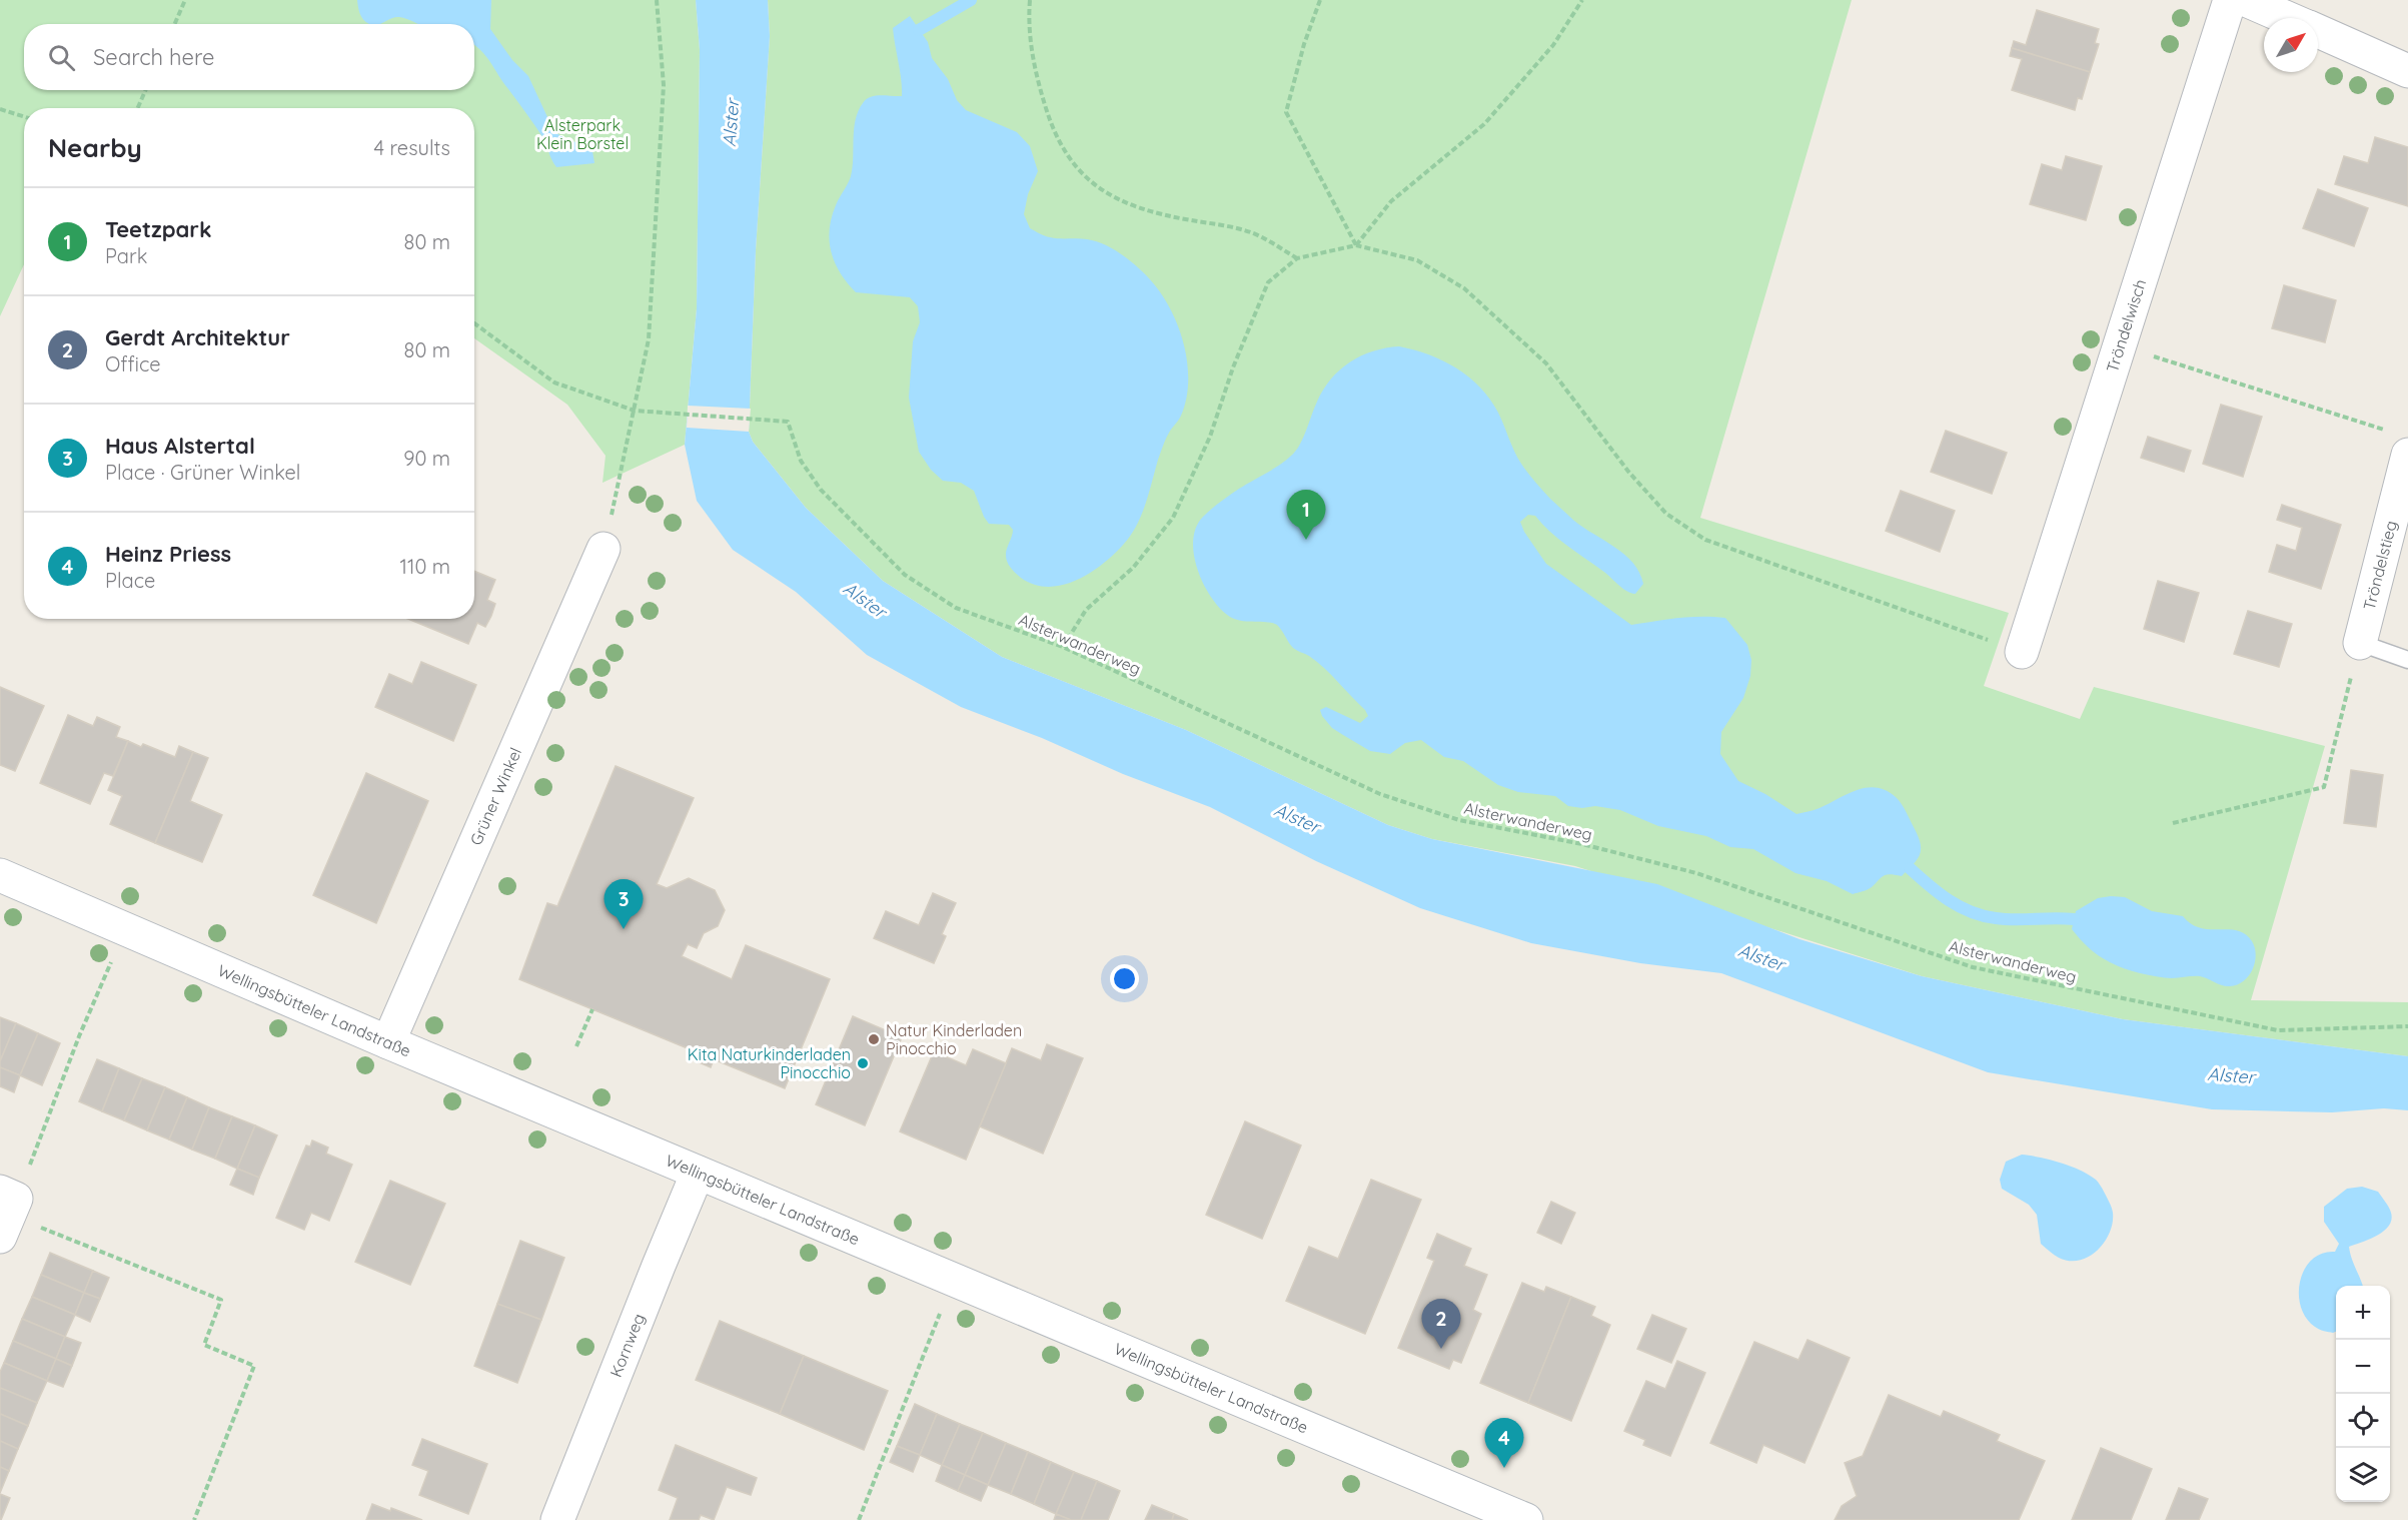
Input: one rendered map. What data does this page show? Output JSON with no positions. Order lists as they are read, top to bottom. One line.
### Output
{"streets":{"street":["Tröndelwisch","Tröndelstieg","Grüner Winkel","Wellingsbütteler Landstraße","Kornweg"],"path":["Alsterwanderweg"]},"crossings":[["Grüner Winkel","Wellingsbütteler Landstraße"],["Wellingsbütteler Landstraße","Kornweg"]],"water":["Alster"],"parks":["Alsterpark Klein Borstel"],"places":["Natur Kinderladen Pinocchio","Kita Naturkinderladen Pinocchio"],"north":"top right","page":{"search":"Search here","heading":["Nearby","4 results"],"list":[{"mark":"1","name":"Teetzpark","note":"Park","value":"80 m"},{"mark":"2","name":"Gerdt Architektur","note":"Office","value":"80 m"},{"mark":"3","name":"Haus Alstertal","note":"Place · Grüner Winkel","value":"90 m"},{"mark":"4","name":"Heinz Priess","note":"Place","value":"110 m"}],"pins":["1","3","2","4"],"map_buttons":["+","−"]}}
